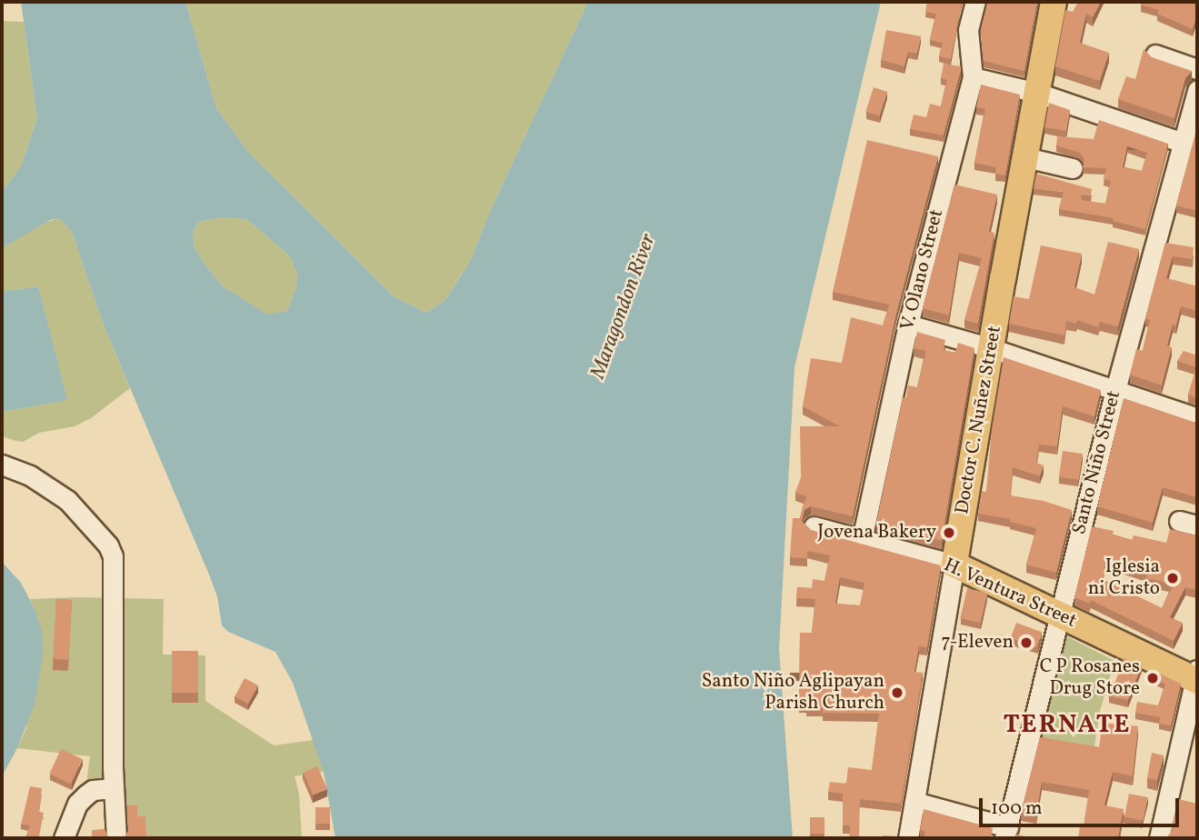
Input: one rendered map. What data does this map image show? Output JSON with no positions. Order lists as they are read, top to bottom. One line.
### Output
{"streets":{"main road":["Doctor C. Nuñez Street","H. Ventura Street"],"street":["V. Olano Street","Santo Niño Street"]},"crossings":[["V. Olano Street","H. Ventura Street"],["Doctor C. Nuñez Street","H. Ventura Street"],["Santo Niño Street","H. Ventura Street"]],"districts":["TERNATE"],"water":["Maragondon River"],"places":["Jovena Bakery","Iglesia ni Cristo","7-Eleven","C P Rosanes Drug Store","Santo Niño Aglipayan Parish Church"],"scale_bar":"100 m"}
